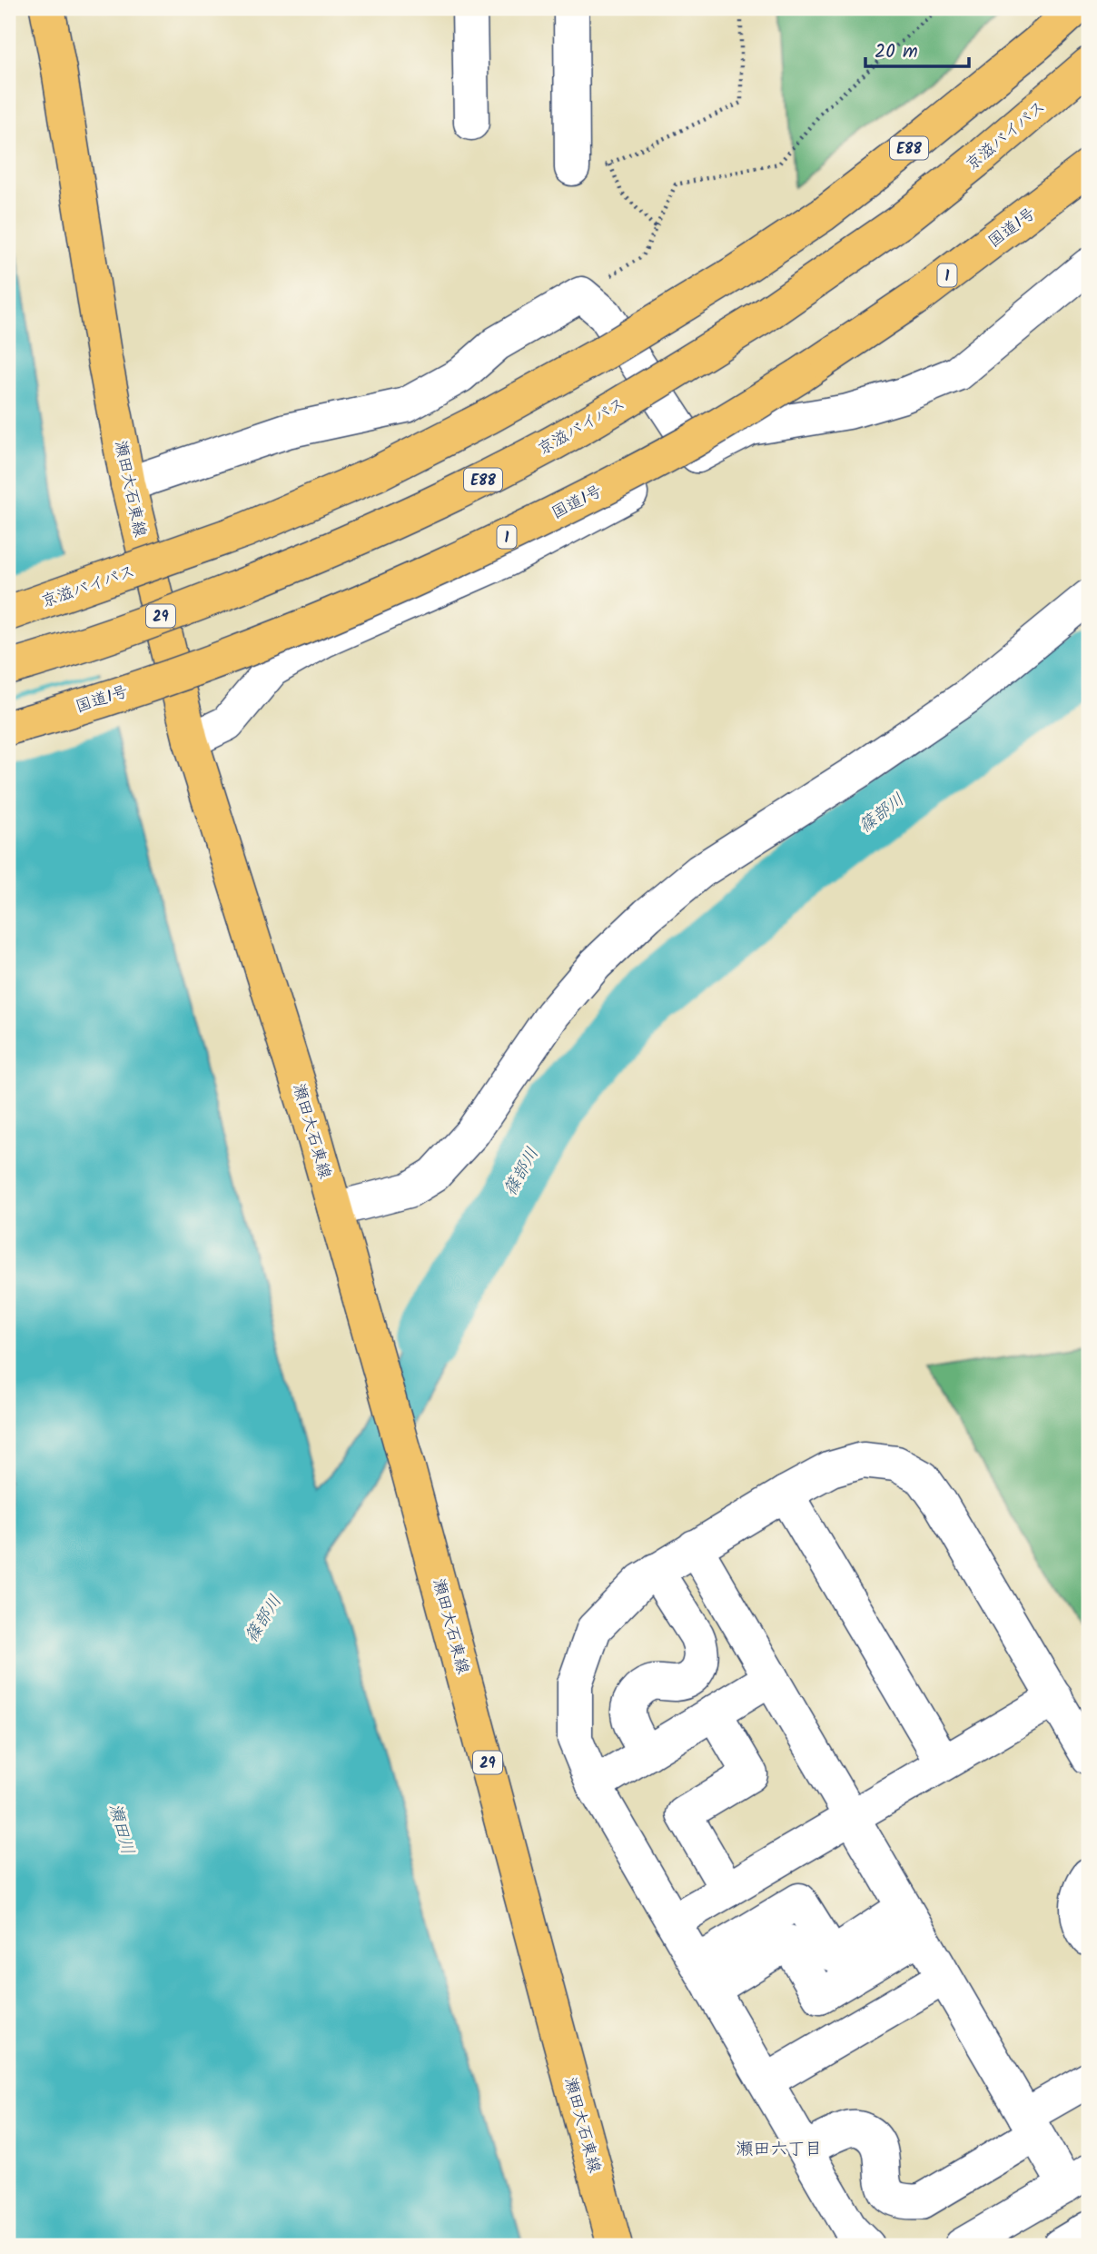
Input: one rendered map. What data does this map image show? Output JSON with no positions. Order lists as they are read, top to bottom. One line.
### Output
{"streets":{"main road":["京滋バイパス","E88","国道1号","1","瀬田大石東線","29"]},"districts":["瀬田六丁目"],"water":["篠部川","瀬田川"],"scale_bar":"20 m"}
